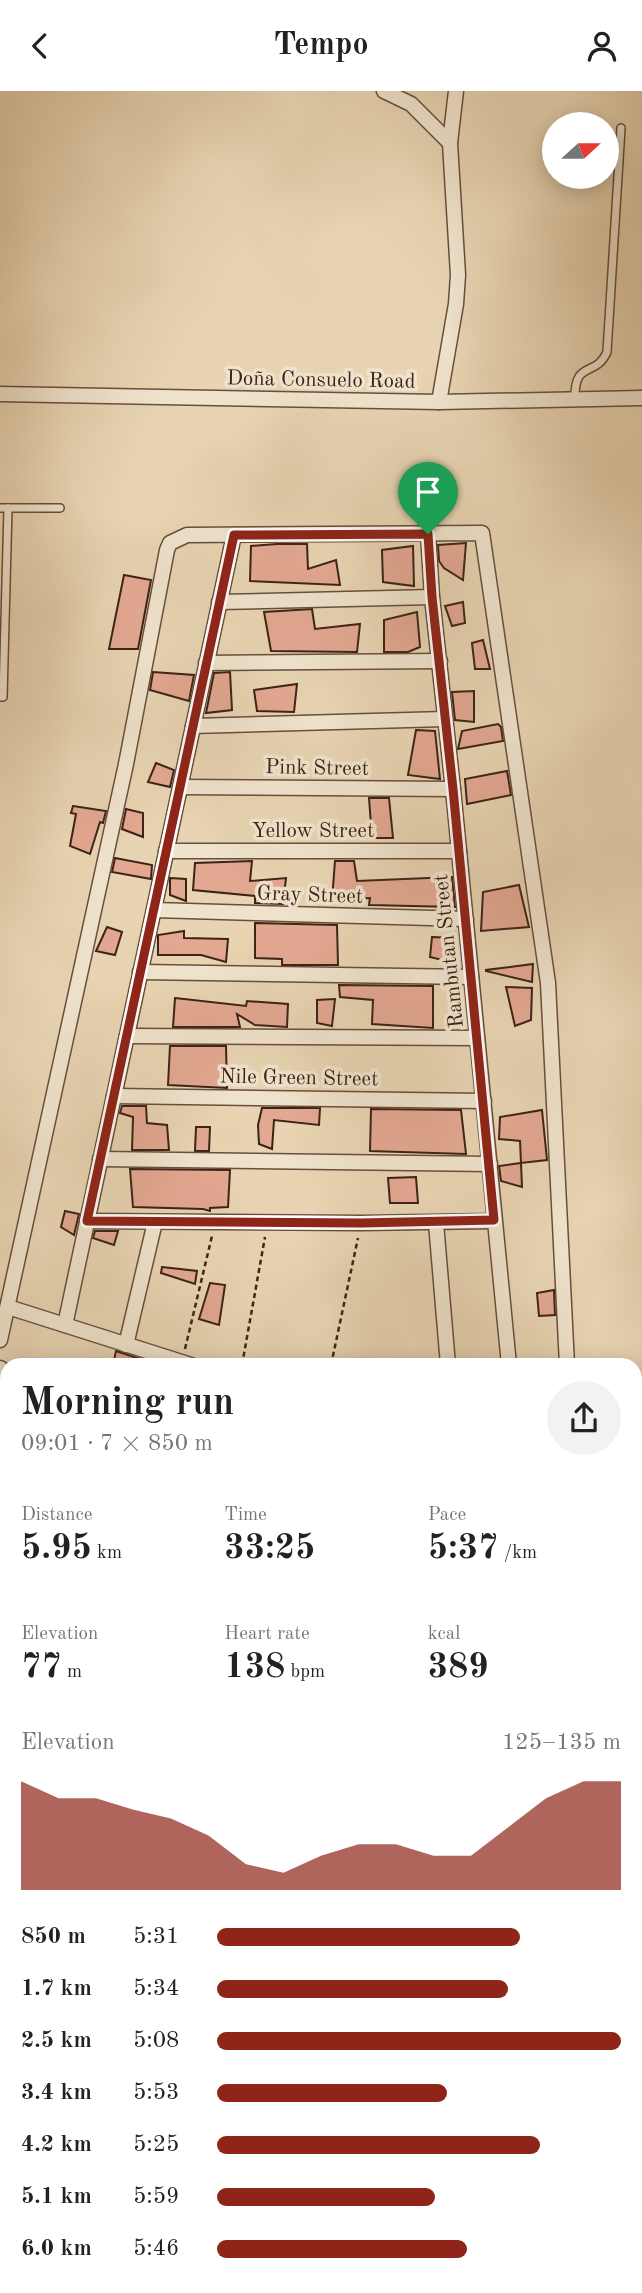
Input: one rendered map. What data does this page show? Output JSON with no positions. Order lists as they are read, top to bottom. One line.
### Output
{"streets":{"street":["Doña Consuelo Road","Pink Street","Yellow Street","Gray Street","Rambutan Street","Nile Green Street"]},"crossings":[["Pink Street","Rambutan Street"],["Yellow Street","Rambutan Street"],["Gray Street","Rambutan Street"],["Rambutan Street","Nile Green Street"]],"north":"right","page":{"header":"Tempo","heading":["Morning run","09:01 · 7 × 850 m"],"stats":[["Distance","5.95 km"],["Time","33:25"],["Pace","5:37 /km"],["Elevation","77 m"],["Heart rate","138 bpm"],["kcal","389"]],"chart":["Elevation","125–135 m"],"list":[{"name":"850 m","note":"5:31"},{"name":"1.7 km","note":"5:34"},{"name":"2.5 km","note":"5:08"},{"name":"3.4 km","note":"5:53"},{"name":"4.2 km","note":"5:25"},{"name":"5.1 km","note":"5:59"},{"name":"6.0 km","note":"5:46"}]}}
